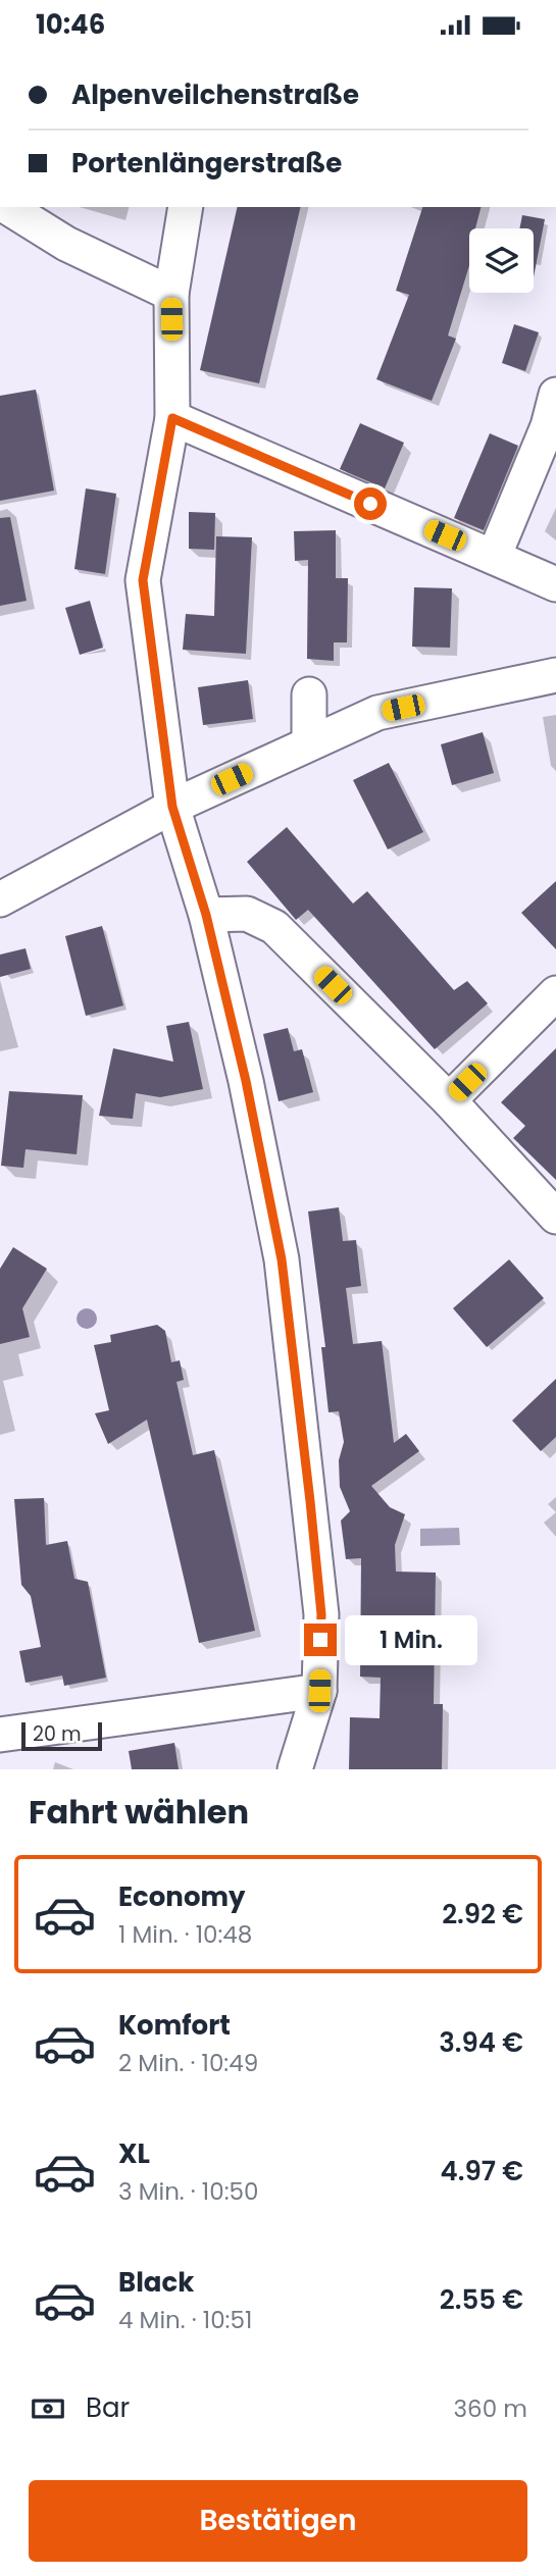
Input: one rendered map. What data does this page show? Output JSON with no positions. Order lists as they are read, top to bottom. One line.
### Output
{"scale_bar":"20 m","page":{"status":"10:46","banner":["Alpenveilchenstraße","Portenlängerstraße"],"bubble":"1 Min.","scale":"20 m","heading":"Fahrt wählen","list":[{"name":"Economy","note":"1 Min. · 10:48","value":"2.92 €"},{"name":"Komfort","note":"2 Min. · 10:49","value":"3.94 €"},{"name":"XL","note":"3 Min. · 10:50","value":"4.97 €"},{"name":"Black","note":"4 Min. · 10:51","value":"2.55 €"}],"pay":["Bar","360 m"],"buttons":"Bestätigen"}}
